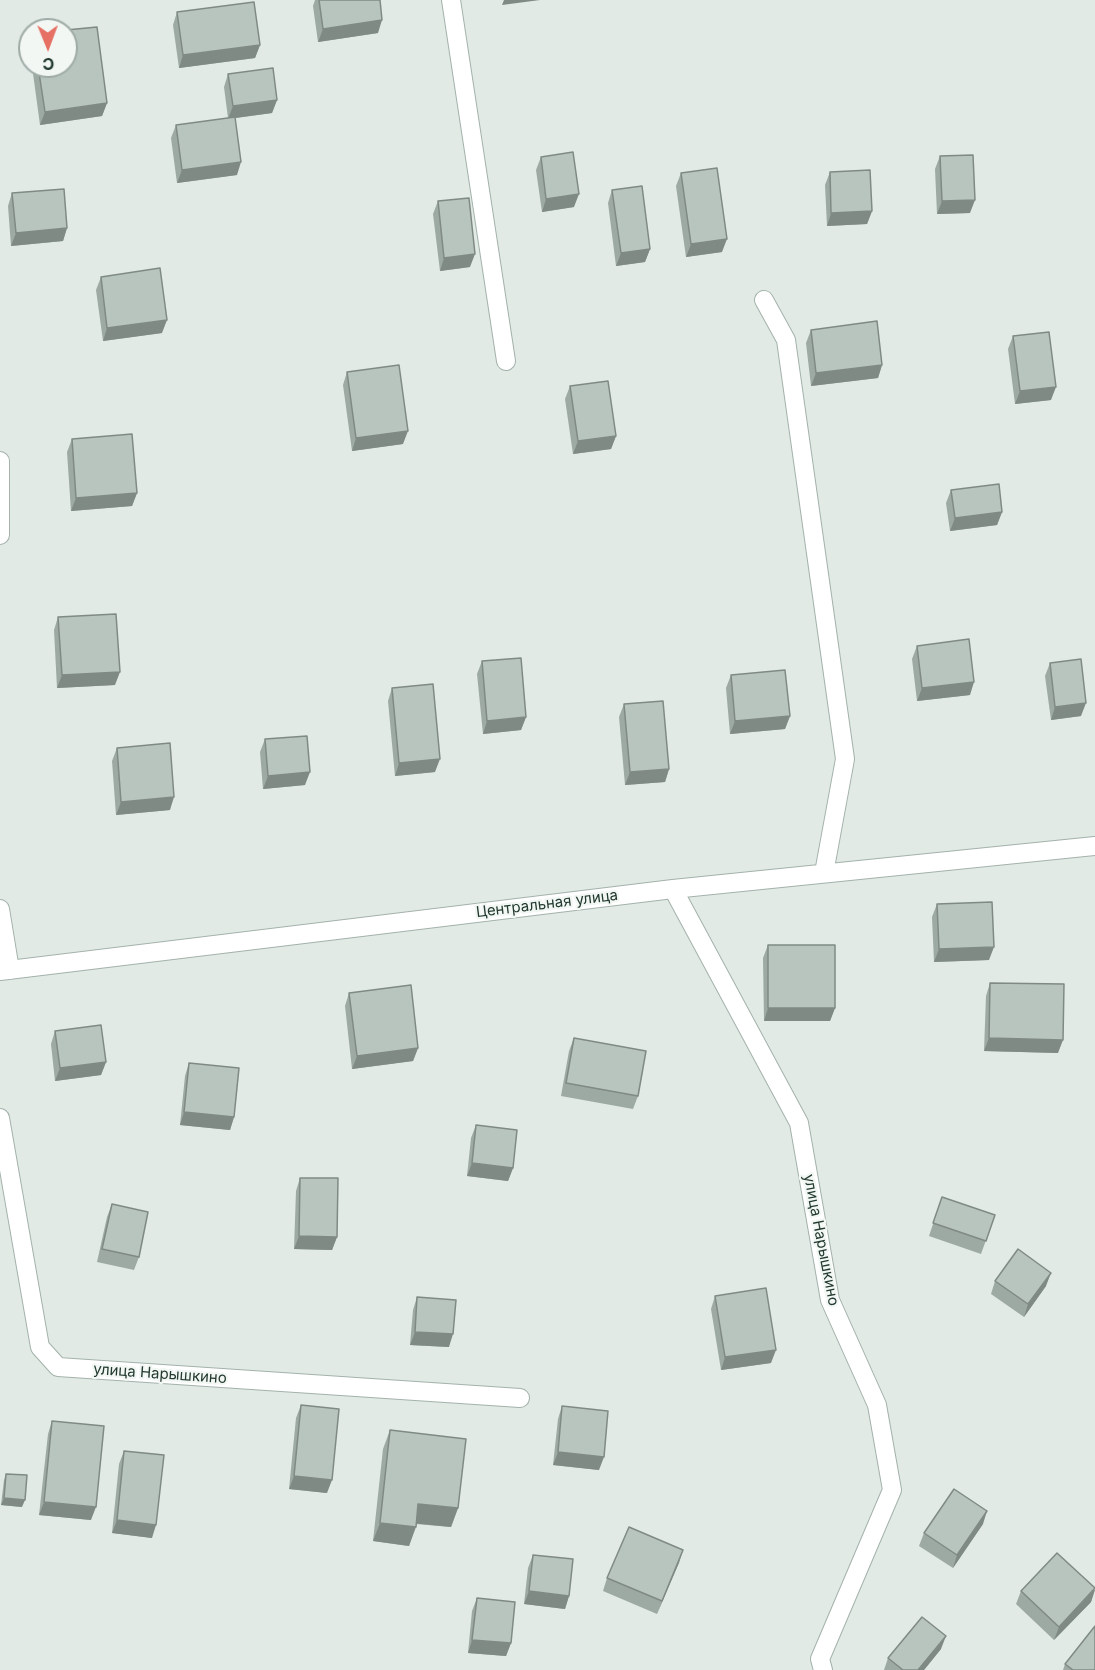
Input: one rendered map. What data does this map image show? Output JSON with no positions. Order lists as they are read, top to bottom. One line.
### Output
{"streets":{"street":["Центральная улица","улица Нарышкино"]},"crossings":[["Центральная улица","улица Нарышкино"]],"north":"bottom"}
